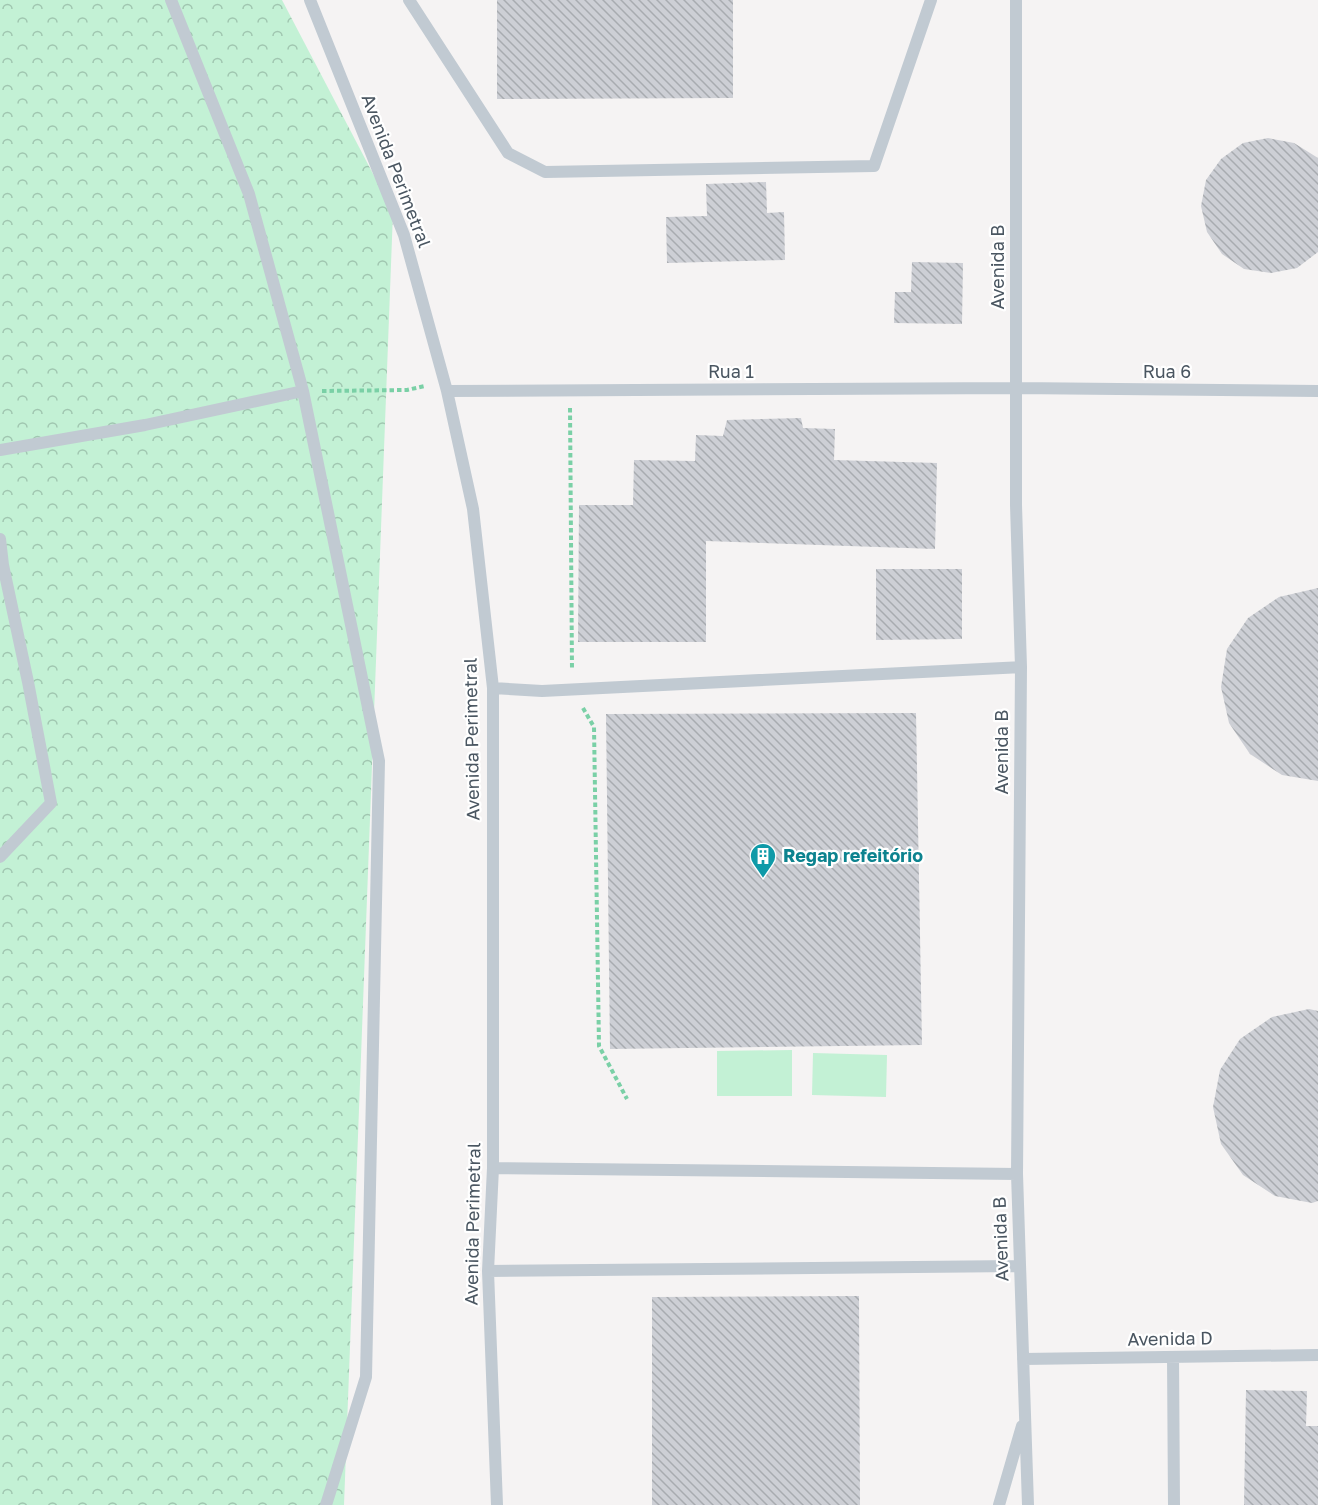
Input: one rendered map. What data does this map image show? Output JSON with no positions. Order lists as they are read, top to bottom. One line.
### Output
{"streets":{"lane":["Avenida Perimetral","Avenida B","Rua 1","Rua 6","Avenida D"]},"crossings":[["Avenida Perimetral","Rua 1"],["Avenida B","Rua 1"],["Avenida B","Rua 6"],["Avenida B","Avenida D"],["Rua 1","Rua 6"]],"places":{"building":["Regap refeitório"]}}
